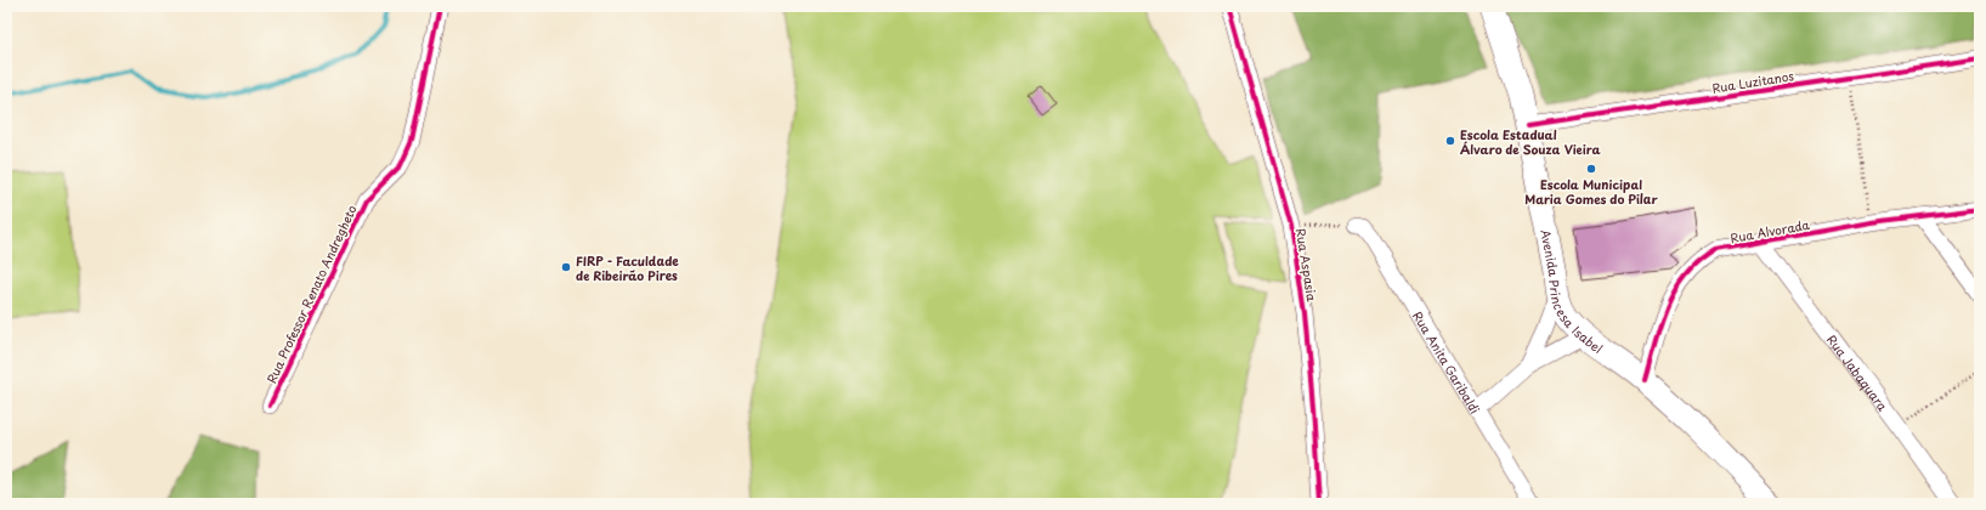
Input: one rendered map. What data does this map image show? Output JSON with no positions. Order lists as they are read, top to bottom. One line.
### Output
{"streets":{"main road":["Avenida Princesa Isabel"],"street":["Rua Luzitanos","Rua Alvorada","Rua Aspasia","Rua Professor Renato Andregheto","Rua Anita Garibaldi","Rua Jabaquara"]},"crossings":[["Rua Luzitanos","Avenida Princesa Isabel"],["Rua Alvorada","Avenida Princesa Isabel"],["Rua Alvorada","Rua Jabaquara"]],"places":["Escola Estadual Álvaro de Souza Vieira","Escola Municipal Maria Gomes do Pilar","FIRP - Faculdade de Ribeirão Pires"]}
